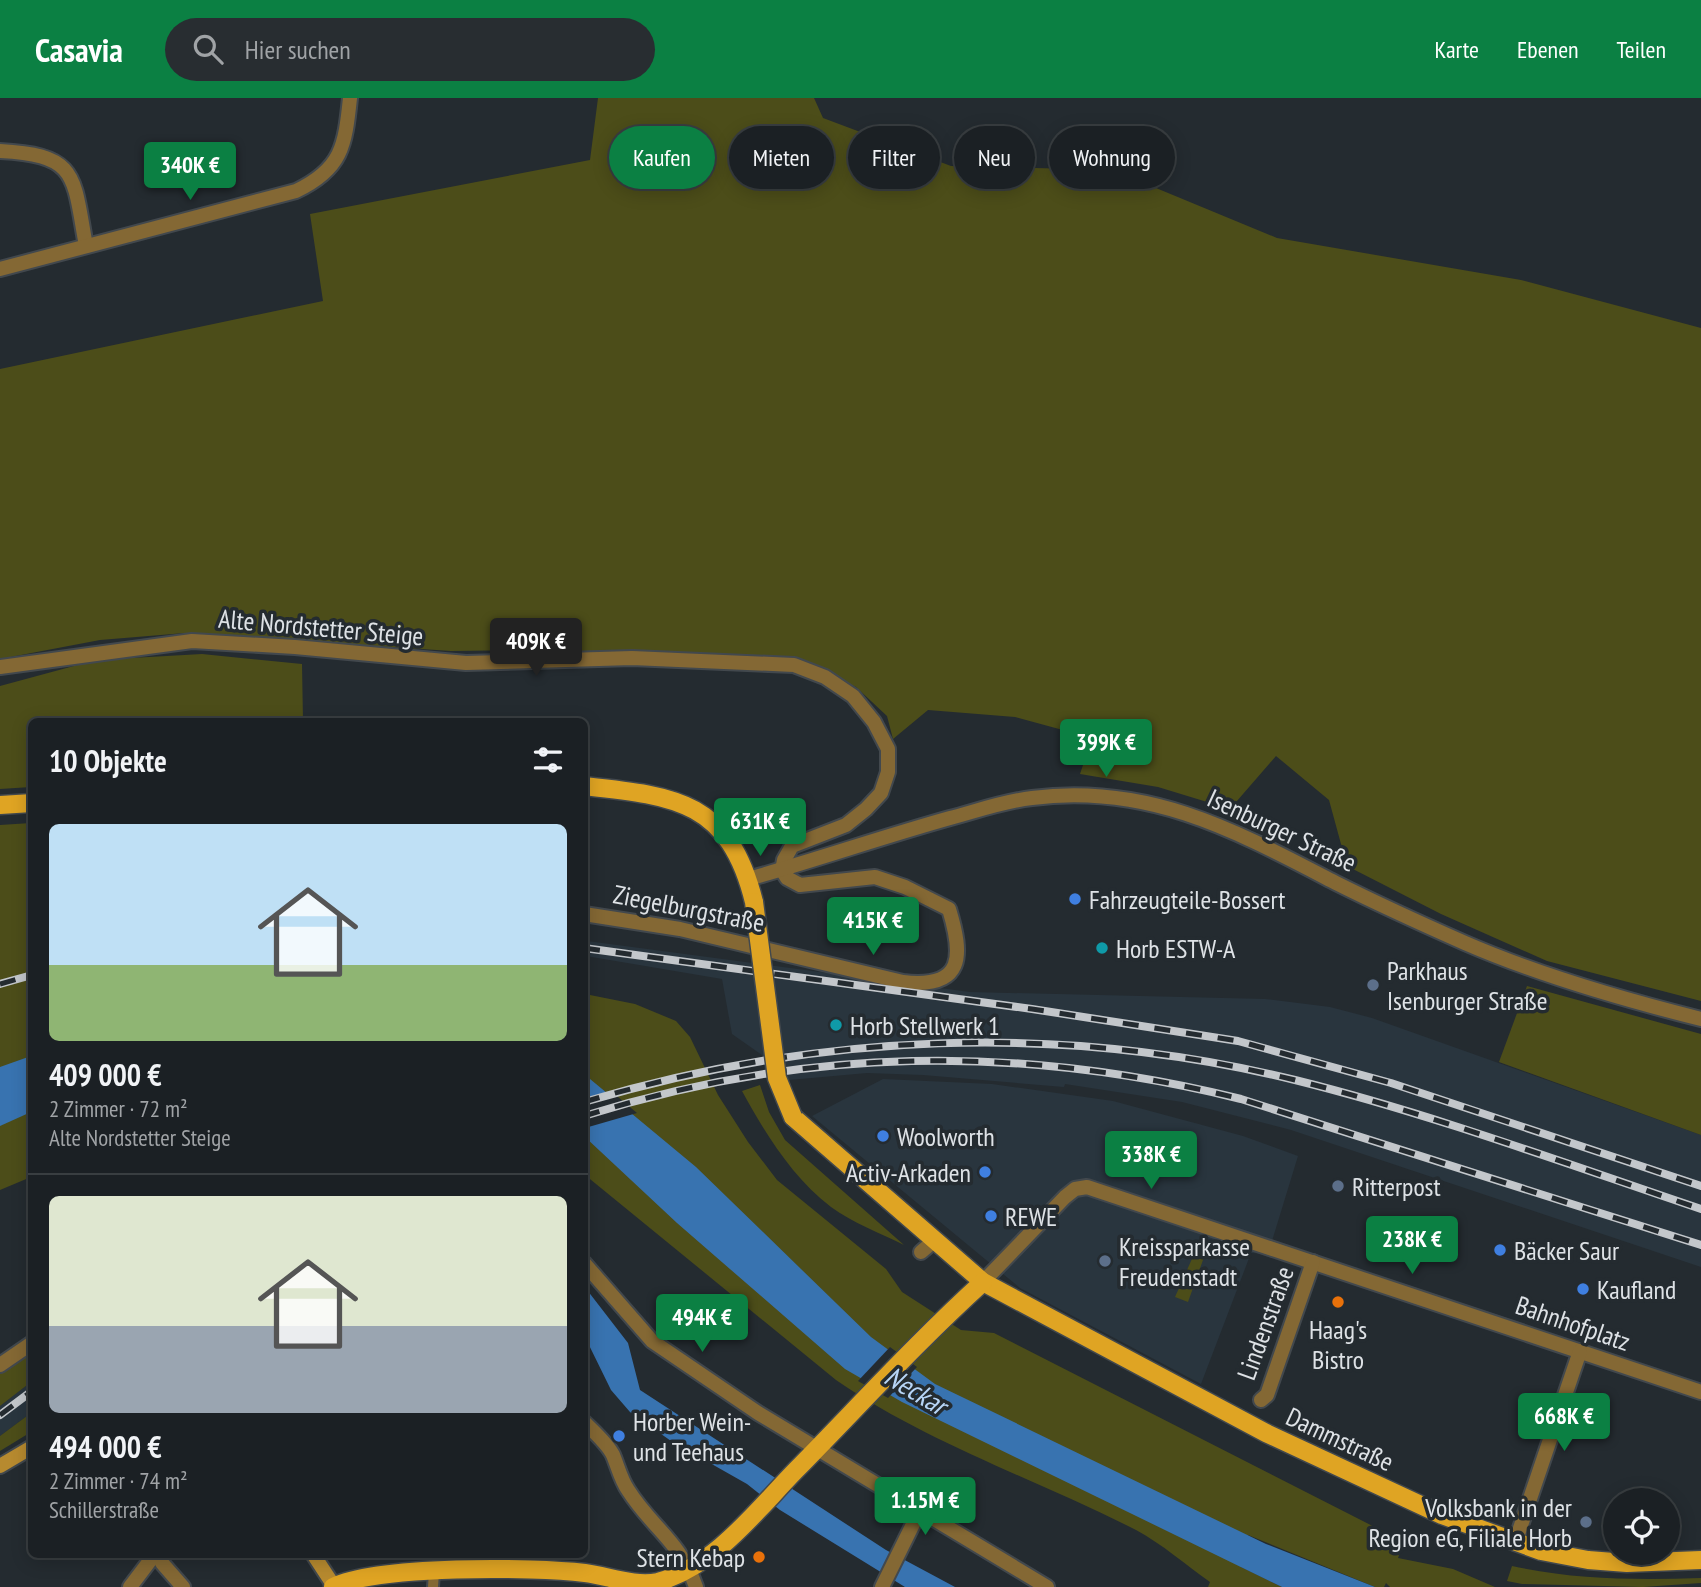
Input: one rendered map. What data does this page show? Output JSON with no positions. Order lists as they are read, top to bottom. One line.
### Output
{"streets":{"main road":["Dammstraße"],"street":["Alte Nordstetter Steige","Isenburger Straße","Ziegelburgstraße","Lindenstraße","Bahnhofplatz"]},"crossings":[["Alte Nordstetter Steige","Isenburger Straße"],["Alte Nordstetter Steige","Ziegelburgstraße"],["Isenburger Straße","Ziegelburgstraße"],["Isenburger Straße","Dammstraße"],["Lindenstraße","Bahnhofplatz"],["Bahnhofplatz","Dammstraße"]],"water":["Neckar"],"places":["Fahrzeugteile-Bossert","Horb ESTW-A","Parkhaus Isenburger Straße","Horb Stellwerk 1","Woolworth","Activ-Arkaden","Ritterpost","REWE","Bäcker Saur","Kreissparkasse Freudenstadt","Kaufland","Haag's Bistro","Horber Wein- und Teehaus","Volksbank in der Region eG, Filiale Horb","Stern Kebap"],"page":{"header":"Casavia","search":"Hier suchen","nav":["Karte","Ebenen","Teilen"],"chip":["Kaufen","Mieten","Filter","Neu","Wohnung"],"price":["340K €","409K €","399K €","631K €","415K €","338K €","238K €","494K €","668K €","1.15M €"],"heading":"10 Objekte","list":[{"name":"409 000 €","note":"2 Zimmer · 72 m² · Alte Nordstetter Steige"},{"name":"494 000 €","note":"2 Zimmer · 74 m² · Schillerstraße"}]}}
